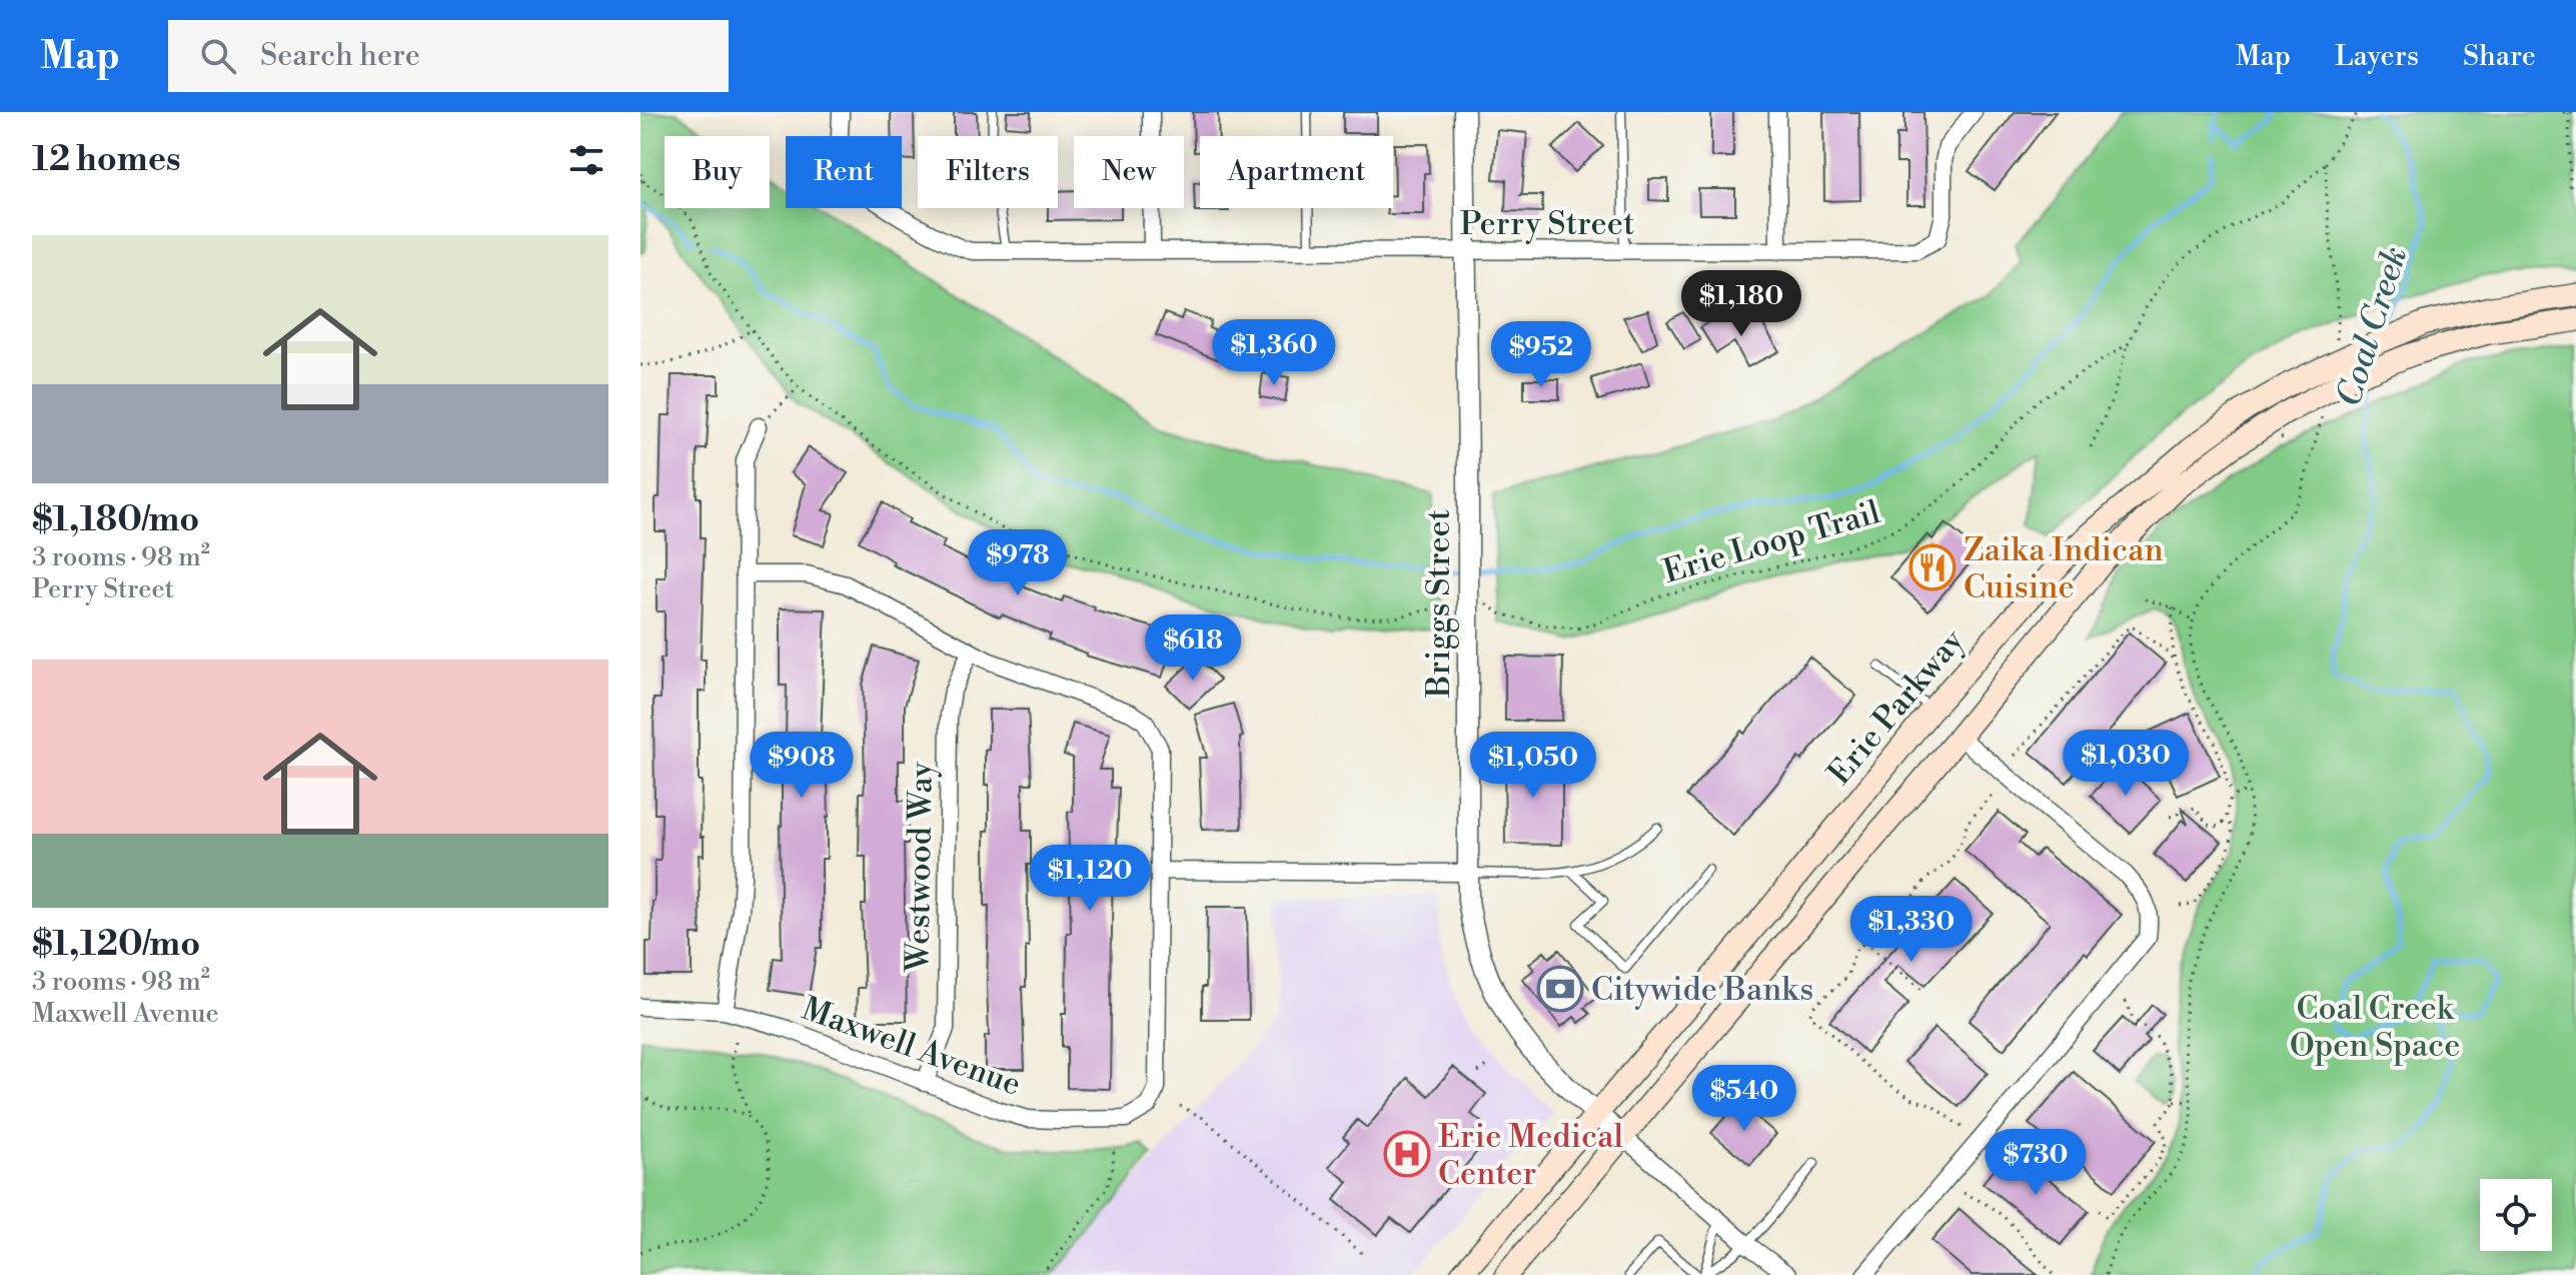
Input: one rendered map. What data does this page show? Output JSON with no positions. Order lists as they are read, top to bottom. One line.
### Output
{"streets":{"main road":["Erie Parkway"],"street":["Perry Street","Briggs Street","Westwood Way","Maxwell Avenue"],"path":["Erie Loop Trail"]},"crossings":[["Perry Street","Briggs Street"],["Erie Loop Trail","Briggs Street"],["Briggs Street","Erie Parkway"],["Westwood Way","Maxwell Avenue"]],"water":["Coal Creek"],"parks":["Coal Creek Open Space"],"places":{"restaurant":["Zaika Indican Cuisine"],"bank":["Citywide Banks"],"hospital":["Erie Medical Center"]},"page":{"header":"Map","search":"Search here","nav":["Map","Layers","Share"],"heading":"12 homes","chip":["Buy","Rent","Filters","New","Apartment"],"list":[{"name":"$1,180/mo","note":"3 rooms · 98 m² · Perry Street"},{"name":"$1,120/mo","note":"3 rooms · 98 m² · Maxwell Avenue"}],"price":["$1,180","$1,360","$952","$978","$618","$1,030","$908","$1,050","$1,120","$1,330","$540","$730"]}}
